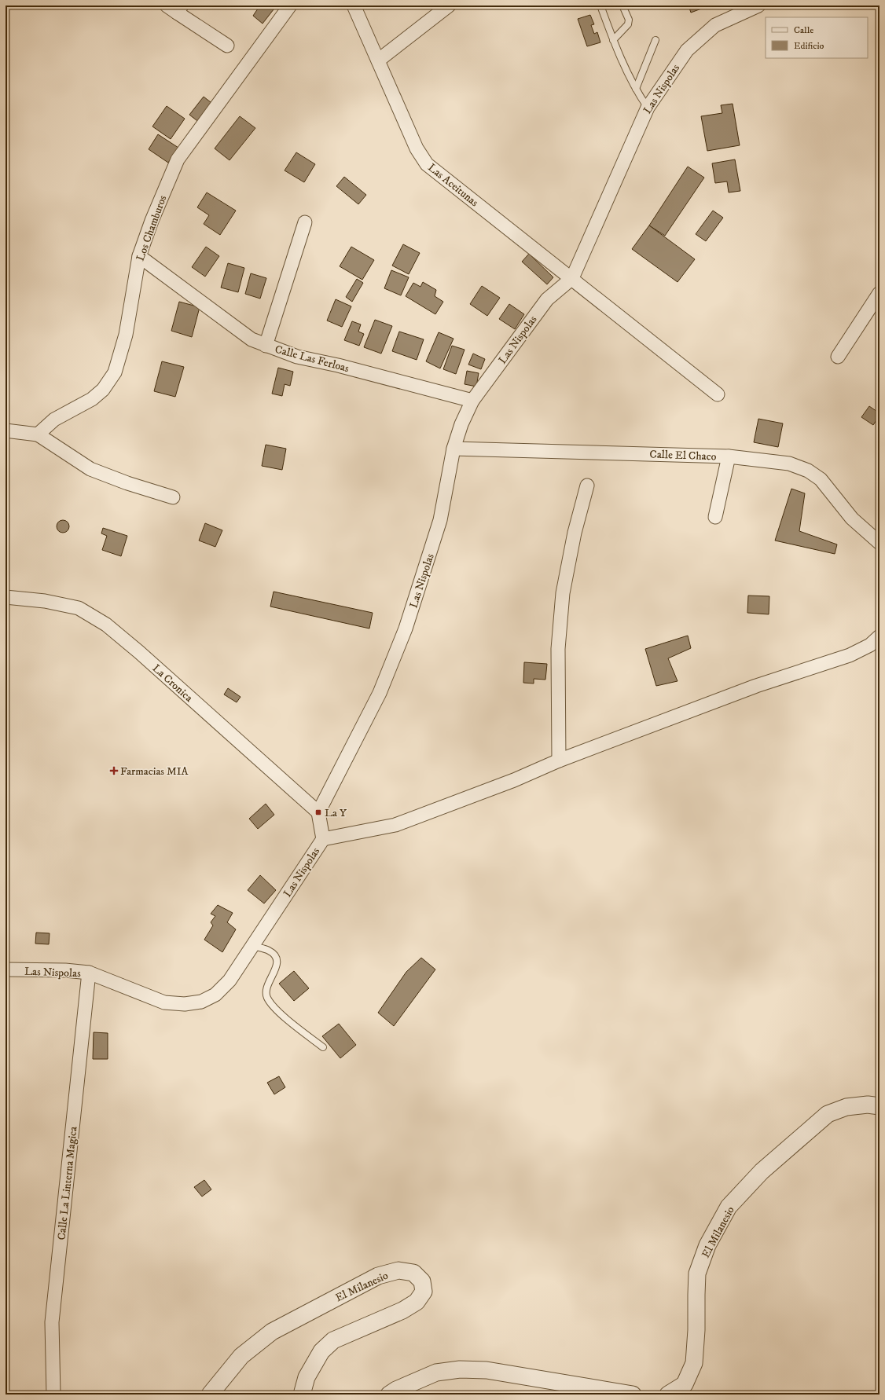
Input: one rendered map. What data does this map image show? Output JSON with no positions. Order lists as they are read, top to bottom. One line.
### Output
{"streets":{"street":["Las Nispolas","Las Aceitunas","Los Chamburos","Calle Las Ferloas","Calle El Chaco","La Cronica","Calle La Linterna Magica","El Milanesio"]},"crossings":[["Las Nispolas","Las Aceitunas"],["Las Nispolas","Calle Las Ferloas"],["Las Nispolas","Calle El Chaco"],["Las Nispolas","La Cronica"],["Las Nispolas","Calle La Linterna Magica"],["Los Chamburos","Calle Las Ferloas"]],"places":{"health":["Farmacias MIA"],"transit":["La Y"]},"legend":["Calle","Edificio"]}
